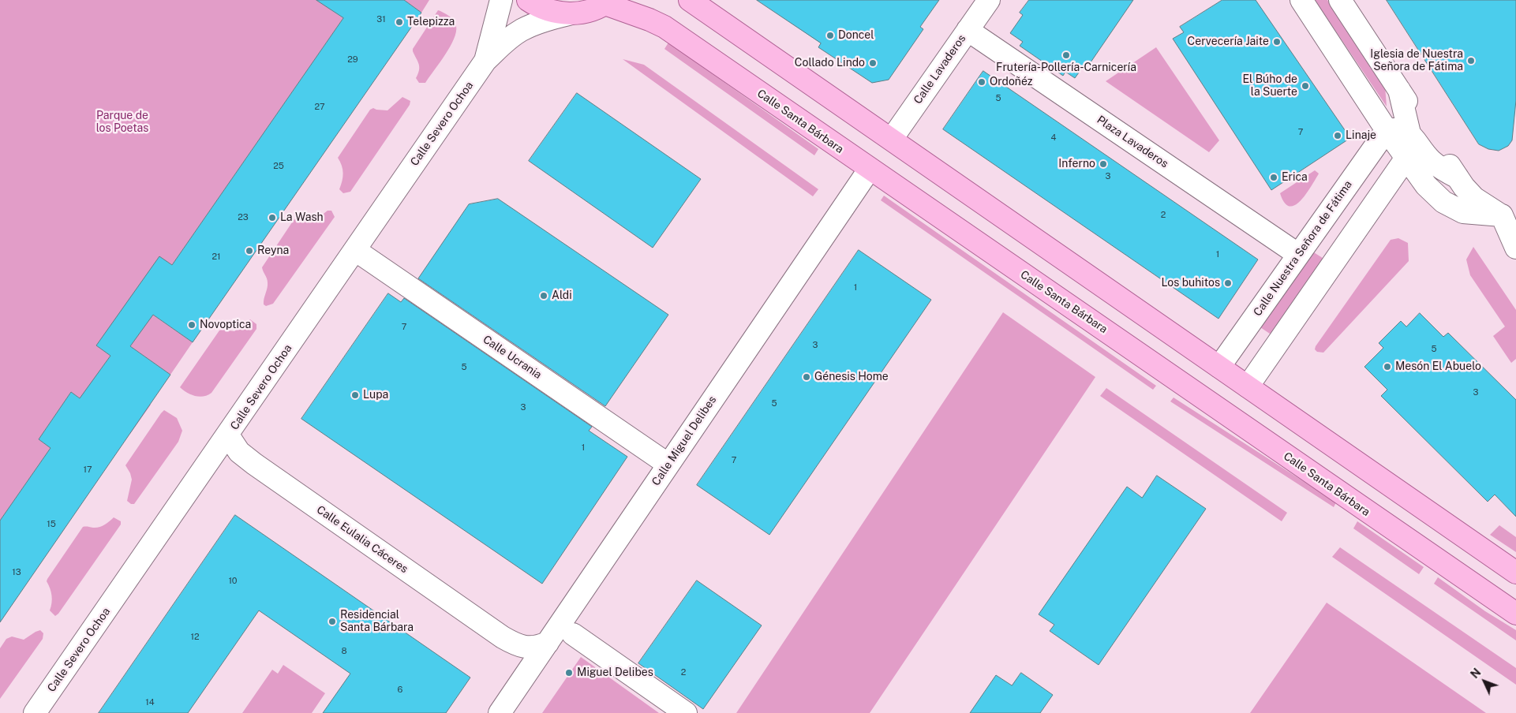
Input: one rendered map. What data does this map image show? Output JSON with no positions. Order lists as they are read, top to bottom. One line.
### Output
{"streets":{"main road":["Calle Santa Bárbara"],"street":["Calle Lavaderos","Calle Severo Ochoa","Plaza Lavaderos","Calle Nuestra Señora de Fátima","Calle Ucrania","Calle Miguel Delibes","Calle Eulalia Cáceres"]},"crossings":[["Calle Lavaderos","Plaza Lavaderos"],["Calle Santa Bárbara","Calle Miguel Delibes"],["Calle Severo Ochoa","Calle Ucrania"],["Calle Severo Ochoa","Calle Eulalia Cáceres"],["Plaza Lavaderos","Calle Nuestra Señora de Fátima"],["Calle Ucrania","Calle Miguel Delibes"],["Calle Miguel Delibes","Calle Eulalia Cáceres"]],"parks":["Parque de los Poetas"],"places":["Telepizza","Doncel","Cervecería Jaite","Frutería-Pollería-Carnicería","Iglesia de Nuestra Señora de Fátima","Collado Lindo","Ordoñéz","El Búho de la Suerte","Linaje","Inferno","Erica","La Wash","Reyna","Los buhitos","Aldi","Novoptica","Mesón El Abuelo","Génesis Home","Lupa","Residencial Santa Bárbara","Miguel Delibes"],"house_numbers":["31","29","5","27","7","4","25","3","2","23","1","21","1","7","3","5","5","3","5","3","1","7","17","15","13","10","12","8","2","6","14"],"north":"top left"}
